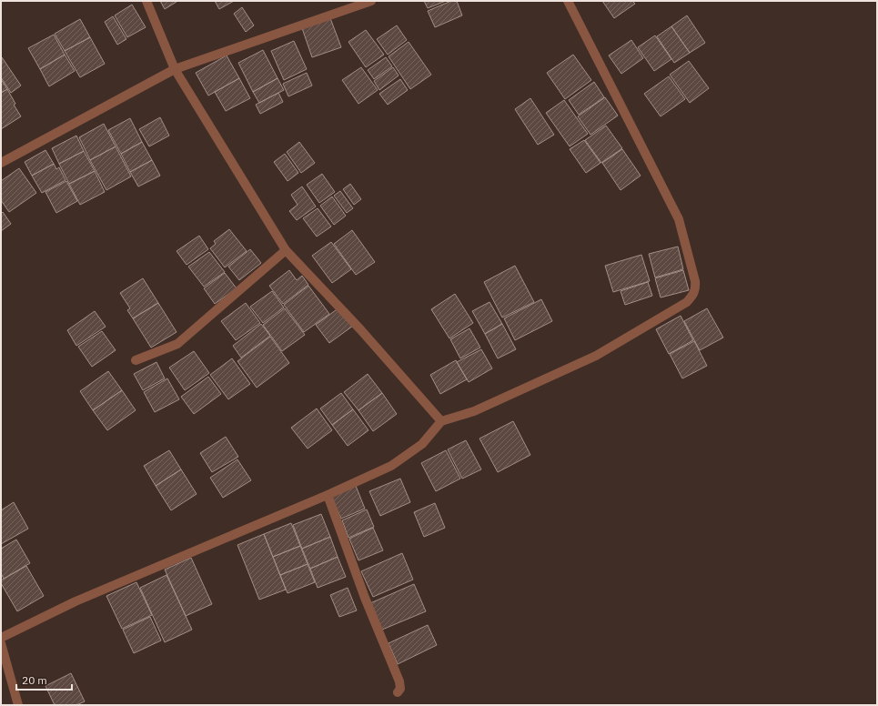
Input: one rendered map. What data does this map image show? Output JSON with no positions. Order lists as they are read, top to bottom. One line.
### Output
{"scale_bar":"20 m"}
